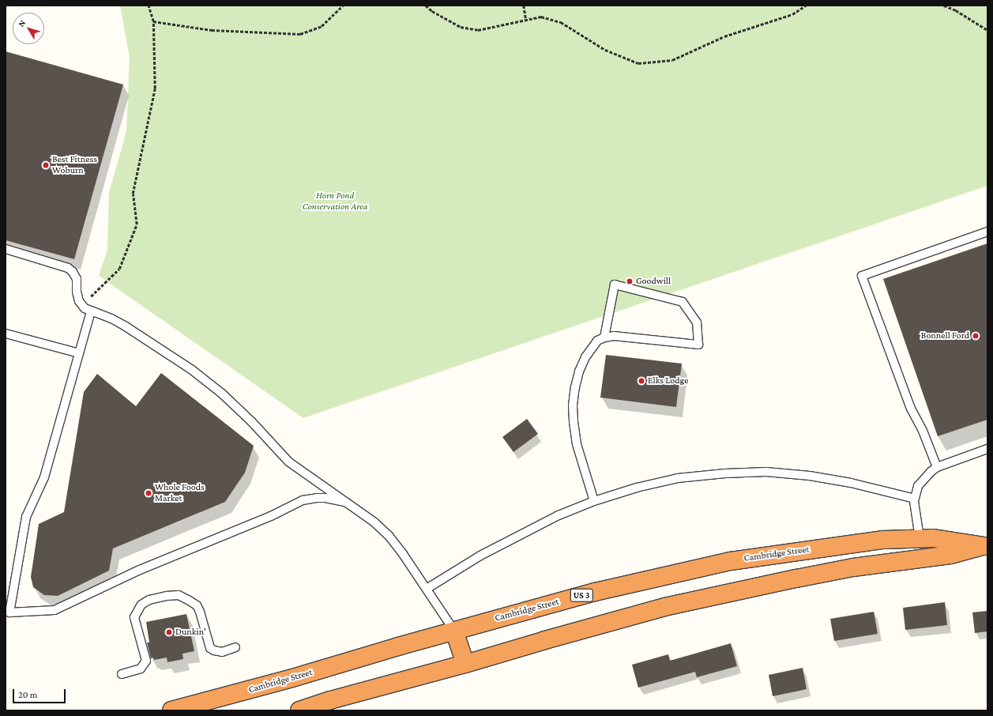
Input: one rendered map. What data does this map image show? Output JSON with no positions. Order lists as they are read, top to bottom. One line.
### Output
{"streets":{"highway":["Cambridge Street","US 3"]},"parks":["Horn Pond Conservation Area"],"places":["Best Fitness Woburn","Goodwill","Bonnell Ford","Elks Lodge","Whole Foods Market","Dunkin'"],"scale_bar":"20 m","north":"top left"}
